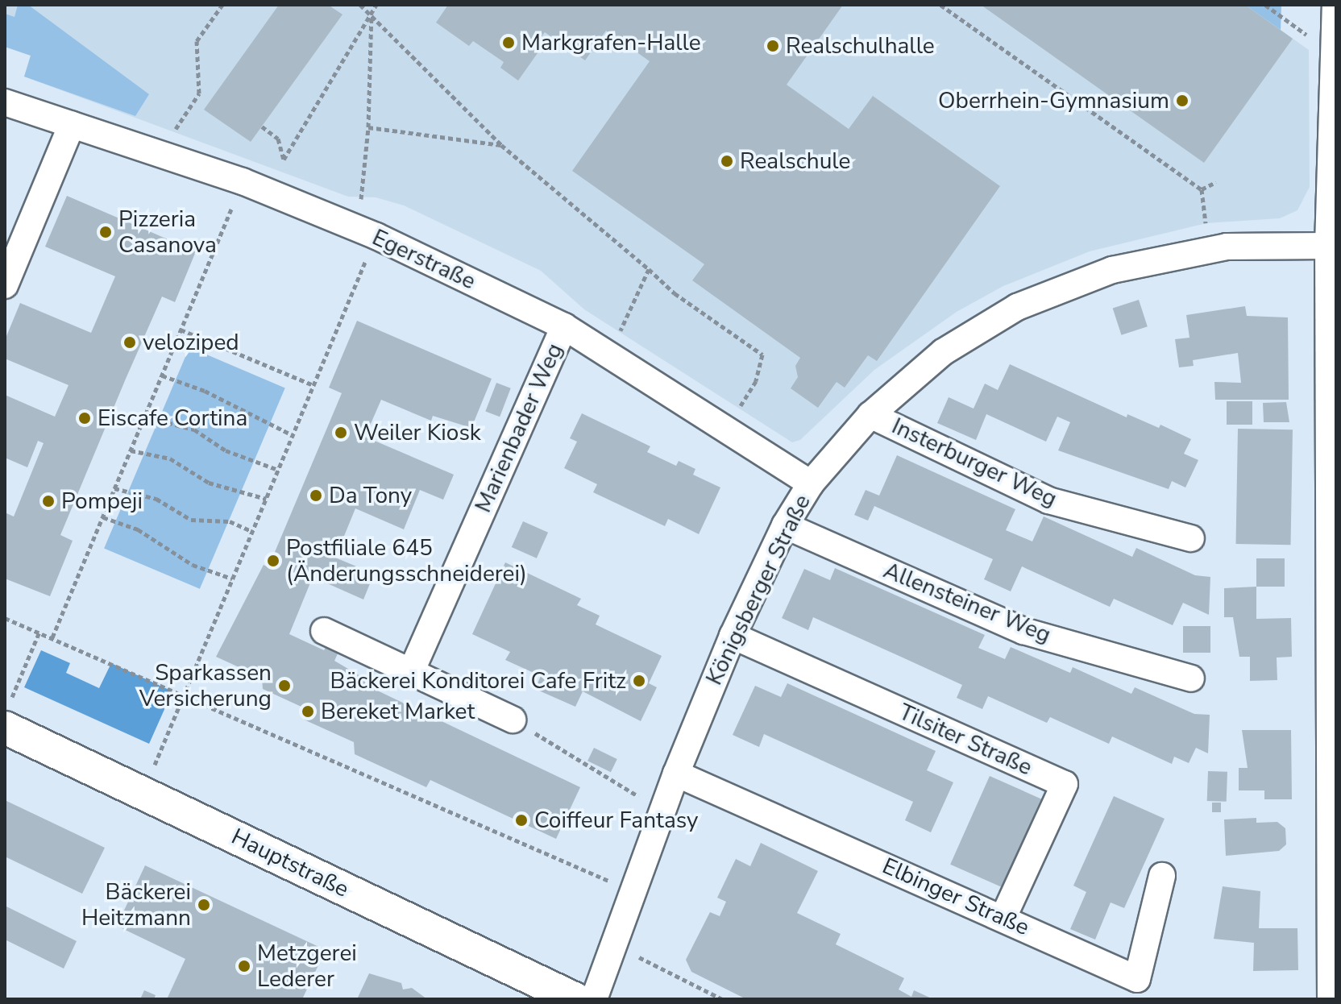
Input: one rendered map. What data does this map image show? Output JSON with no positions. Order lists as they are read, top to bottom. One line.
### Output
{"streets":{"street":["Egerstraße","Marienbader Weg","Insterburger Weg","Königsberger Straße","Allensteiner Weg","Tilsiter Straße","Hauptstraße","Elbinger Straße"]},"crossings":[["Egerstraße","Marienbader Weg"],["Egerstraße","Königsberger Straße"],["Insterburger Weg","Königsberger Straße"],["Königsberger Straße","Allensteiner Weg"],["Königsberger Straße","Tilsiter Straße"],["Königsberger Straße","Elbinger Straße"],["Tilsiter Straße","Elbinger Straße"]],"places":["Markgrafen-Halle","Realschulhalle","Oberrhein-Gymnasium","Realschule","Pizzeria Casanova","veloziped","Eiscafe Cortina","Weiler Kiosk","Da Tony","Pompeji","Postfiliale 645 (Änderungsschneiderei)","Bäckerei Konditorei Cafe Fritz","Sparkassen Versicherung","Bereket Market","Coiffeur Fantasy","Bäckerei Heitzmann","Metzgerei Lederer"]}
